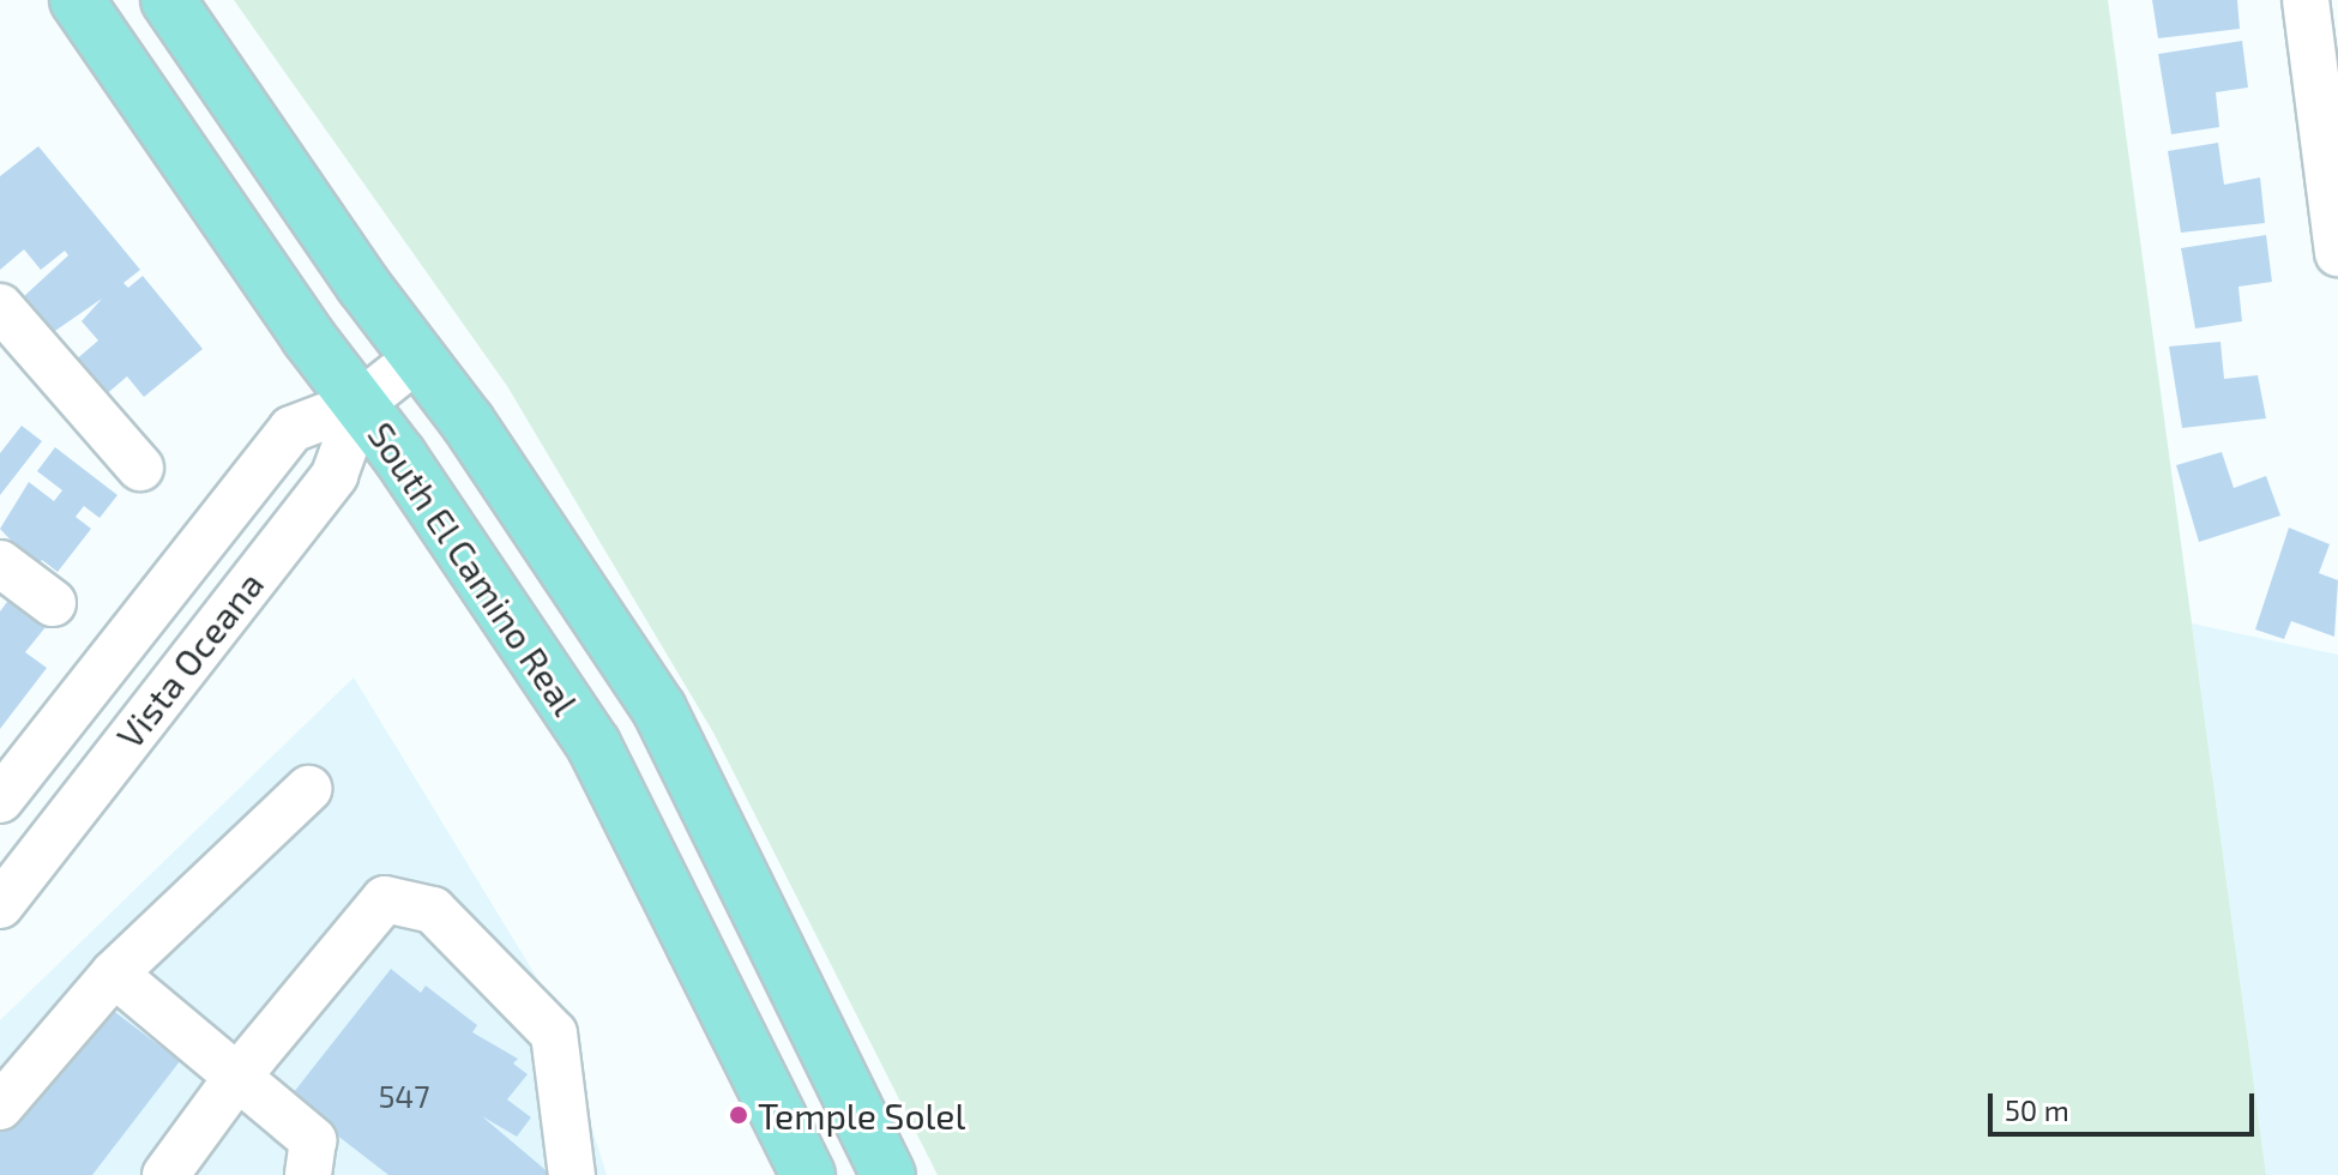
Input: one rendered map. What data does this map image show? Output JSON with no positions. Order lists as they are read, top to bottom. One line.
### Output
{"streets":{"main road":["South El Camino Real"],"street":["Vista Oceana"]},"crossings":[["South El Camino Real","Vista Oceana"]],"places":["Temple Solel"],"house_numbers":["547"],"scale_bar":"50 m"}
